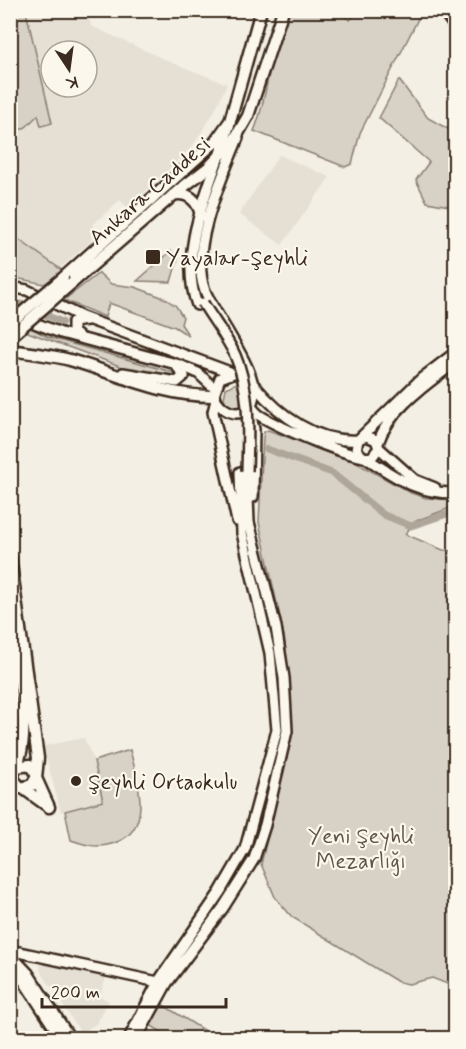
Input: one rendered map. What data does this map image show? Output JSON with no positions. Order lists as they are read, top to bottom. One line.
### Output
{"streets":{"main road":["Ankara Caddesi"]},"parks":["Yeni Şeyhli Mezarlığı"],"places":{"transit":["Yayalar-Şeyhli"],"other":["Şeyhli Ortaokulu"]},"scale_bar":"200 m","north":"bottom"}
